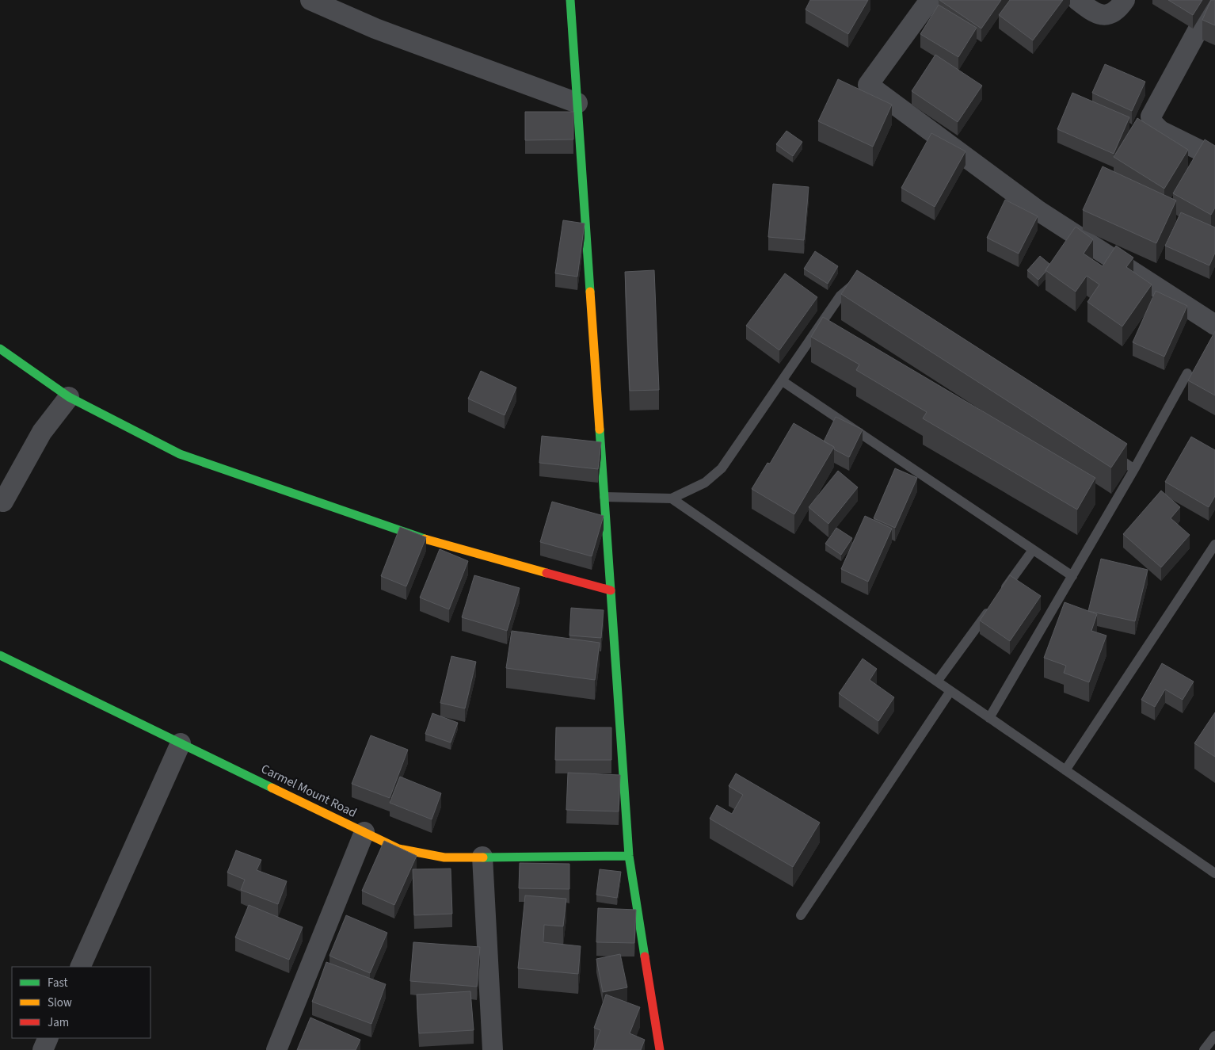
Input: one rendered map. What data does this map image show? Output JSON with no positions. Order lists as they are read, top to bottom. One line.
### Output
{"streets":{"street":["Carmel Mount Road"]},"legend":["Fast","Slow","Jam"]}
